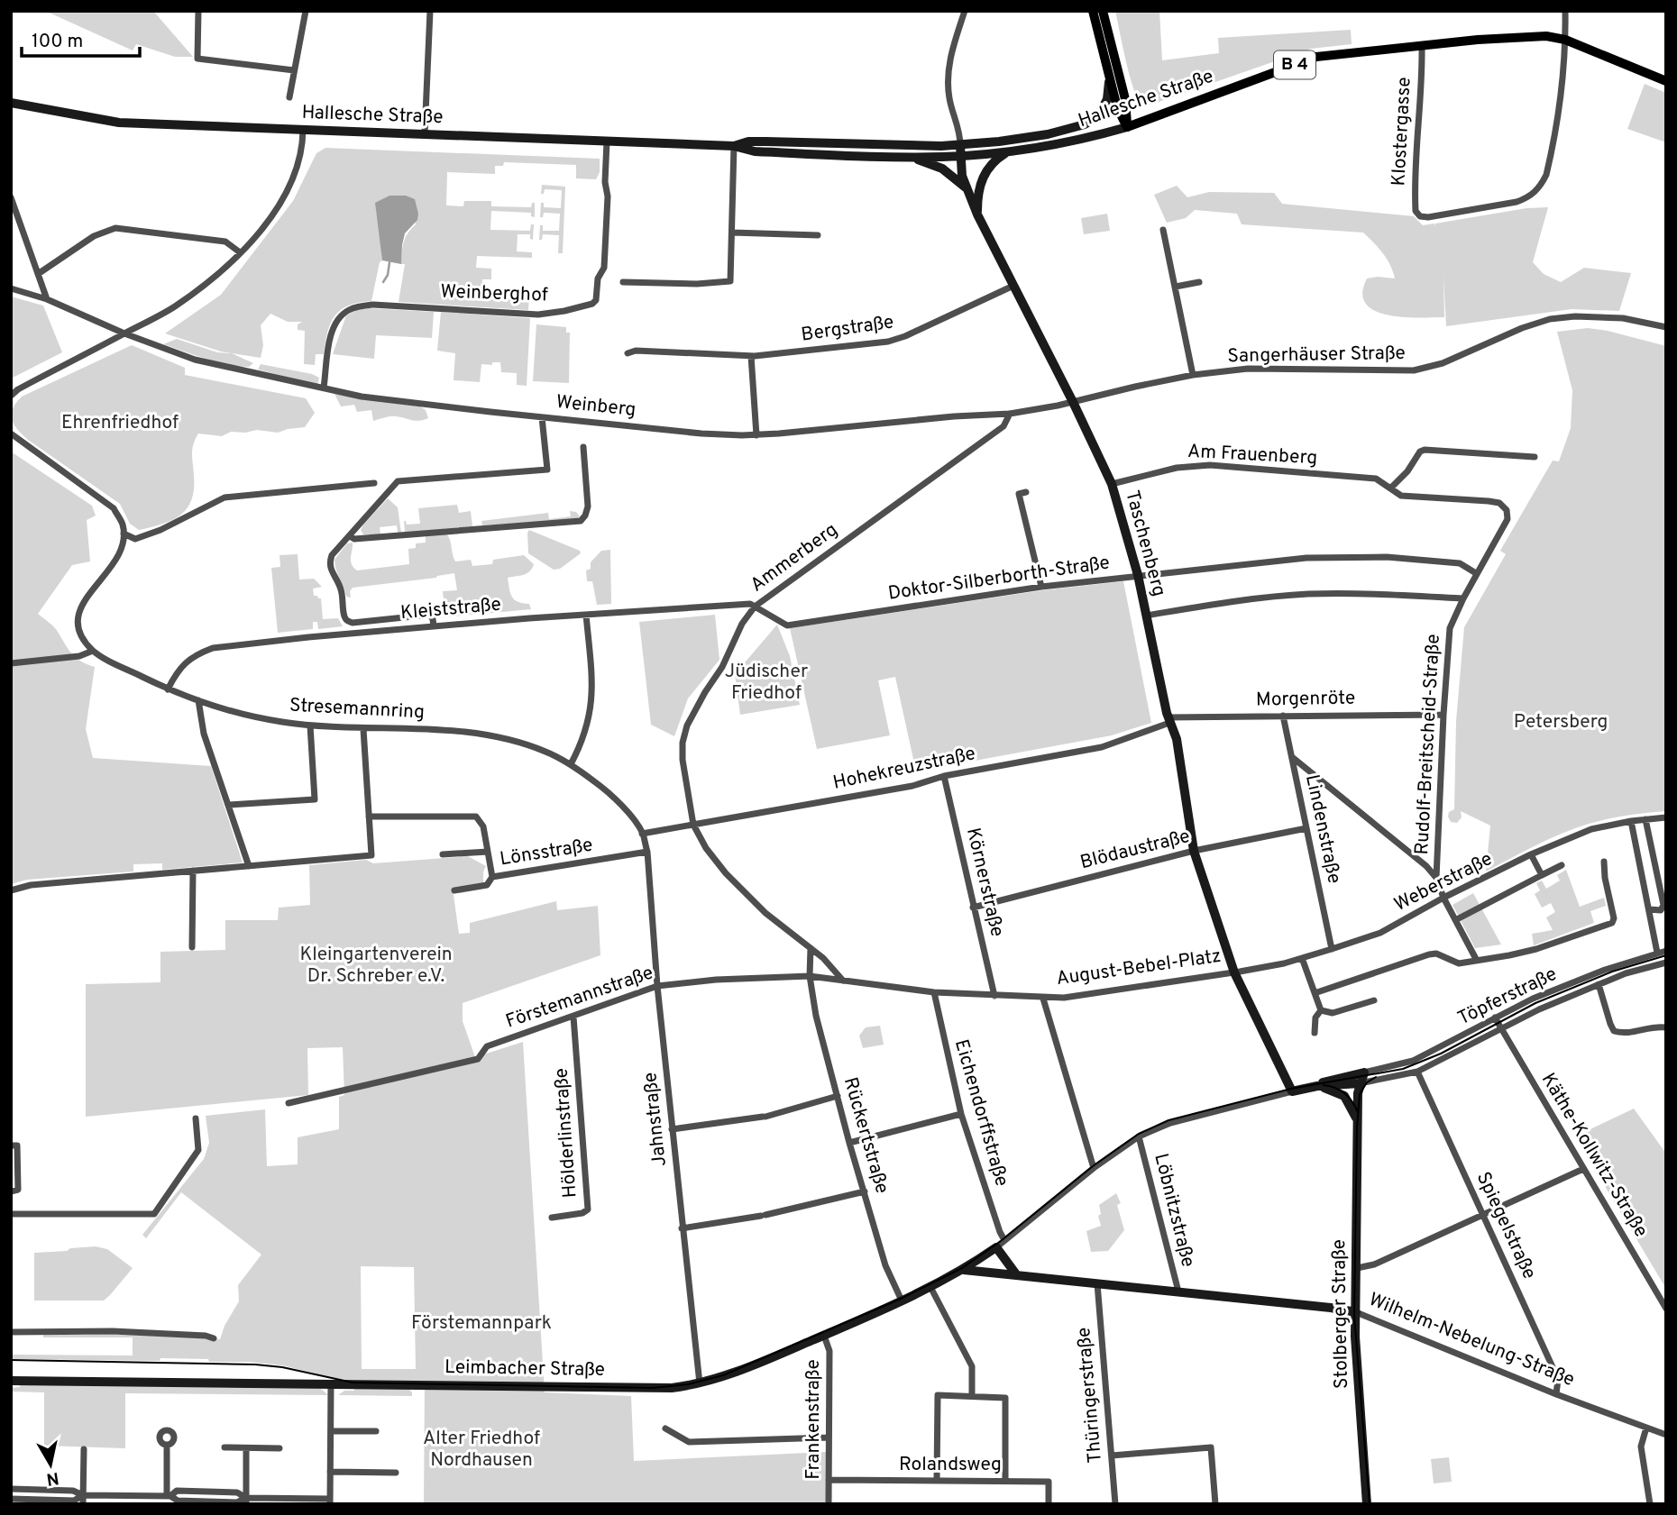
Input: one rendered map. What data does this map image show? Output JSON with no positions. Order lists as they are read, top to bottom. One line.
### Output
{"streets":{"main road":["B 4","Hallesche Straße","Taschenberg","August-Bebel-Platz","Stolberger Straße","Wilhelm-Nebelung-Straße","Leimbacher Straße"],"street":["Klostergasse","Weinberghof","Bergstraße","Sangerhäuser Straße","Weinberg","Am Frauenberg","Ammerberg","Doktor-Silberborth-Straße","Kleiststraße","Morgenröte","Stresemannring","Rudolf-Breitscheid-Straße","Hohekreuzstraße","Lindenstraße","Blödaustraße","Lönsstraße","Körnerstraße","Weberstraße","Töpferstraße","Förstemannstraße","Eichendorffstraße","Jahnstraße","Hölderlinstraße","Rückertstraße","Käthe-Kollwitz-Straße","Löbnitzstraße","Spiegelstraße","Thüringerstraße","Frankenstraße","Rolandsweg"]},"crossings":[["B 4","Hallesche Straße"],["B 4","Klostergasse"],["Hallesche Straße","Klostergasse"],["Hallesche Straße","Weinberghof"],["Hallesche Straße","Taschenberg"],["Weinberghof","Weinberg"],["Bergstraße","Taschenberg"],["Sangerhäuser Straße","Weinberg"],["Sangerhäuser Straße","Taschenberg"],["Weinberg","Taschenberg"],["Weinberg","Ammerberg"],["Am Frauenberg","Taschenberg"],["Am Frauenberg","Doktor-Silberborth-Straße"],["Am Frauenberg","Rudolf-Breitscheid-Straße"],["Taschenberg","Doktor-Silberborth-Straße"],["Taschenberg","Morgenröte"],["Taschenberg","Hohekreuzstraße"],["Taschenberg","Blödaustraße"],["Taschenberg","Weberstraße"],["Taschenberg","August-Bebel-Platz"],["Ammerberg","Doktor-Silberborth-Straße"],["Ammerberg","Kleiststraße"],["Ammerberg","Hohekreuzstraße"],["Doktor-Silberborth-Straße","Kleiststraße"],["Doktor-Silberborth-Straße","Rudolf-Breitscheid-Straße"],["Kleiststraße","Stresemannring"],["Morgenröte","Rudolf-Breitscheid-Straße"],["Morgenröte","Hohekreuzstraße"],["Morgenröte","Lindenstraße"],["Stresemannring","Hohekreuzstraße"],["Stresemannring","Lönsstraße"],["Stresemannring","Jahnstraße"],["Rudolf-Breitscheid-Straße","Weberstraße"],["Hohekreuzstraße","Körnerstraße"],["Lindenstraße","Blödaustraße"],["Lindenstraße","Weberstraße"],["Blödaustraße","Körnerstraße"],["Lönsstraße","Jahnstraße"],["Körnerstraße","Förstemannstraße"],["Weberstraße","August-Bebel-Platz"],["August-Bebel-Platz","Förstemannstraße"],["August-Bebel-Platz","Leimbacher Straße"],["Töpferstraße","Käthe-Kollwitz-Straße"],["Töpferstraße","Spiegelstraße"],["Töpferstraße","Stolberger Straße"],["Förstemannstraße","Eichendorffstraße"],["Förstemannstraße","Jahnstraße"],["Förstemannstraße","Hölderlinstraße"],["Förstemannstraße","Rückertstraße"],["Eichendorffstraße","Leimbacher Straße"],["Jahnstraße","Leimbacher Straße"],["Rückertstraße","Leimbacher Straße"],["Löbnitzstraße","Wilhelm-Nebelung-Straße"],["Spiegelstraße","Wilhelm-Nebelung-Straße"],["Stolberger Straße","Wilhelm-Nebelung-Straße"],["Wilhelm-Nebelung-Straße","Leimbacher Straße"],["Wilhelm-Nebelung-Straße","Thüringerstraße"],["Leimbacher Straße","Frankenstraße"],["Frankenstraße","Rolandsweg"]],"parks":["Ehrenfriedhof","Jüdischer Friedhof","Petersberg","Kleingartenverein Dr. Schreber e.V.","Förstemannpark","Alter Friedhof Nordhausen"],"scale_bar":"100 m","north":"bottom"}
